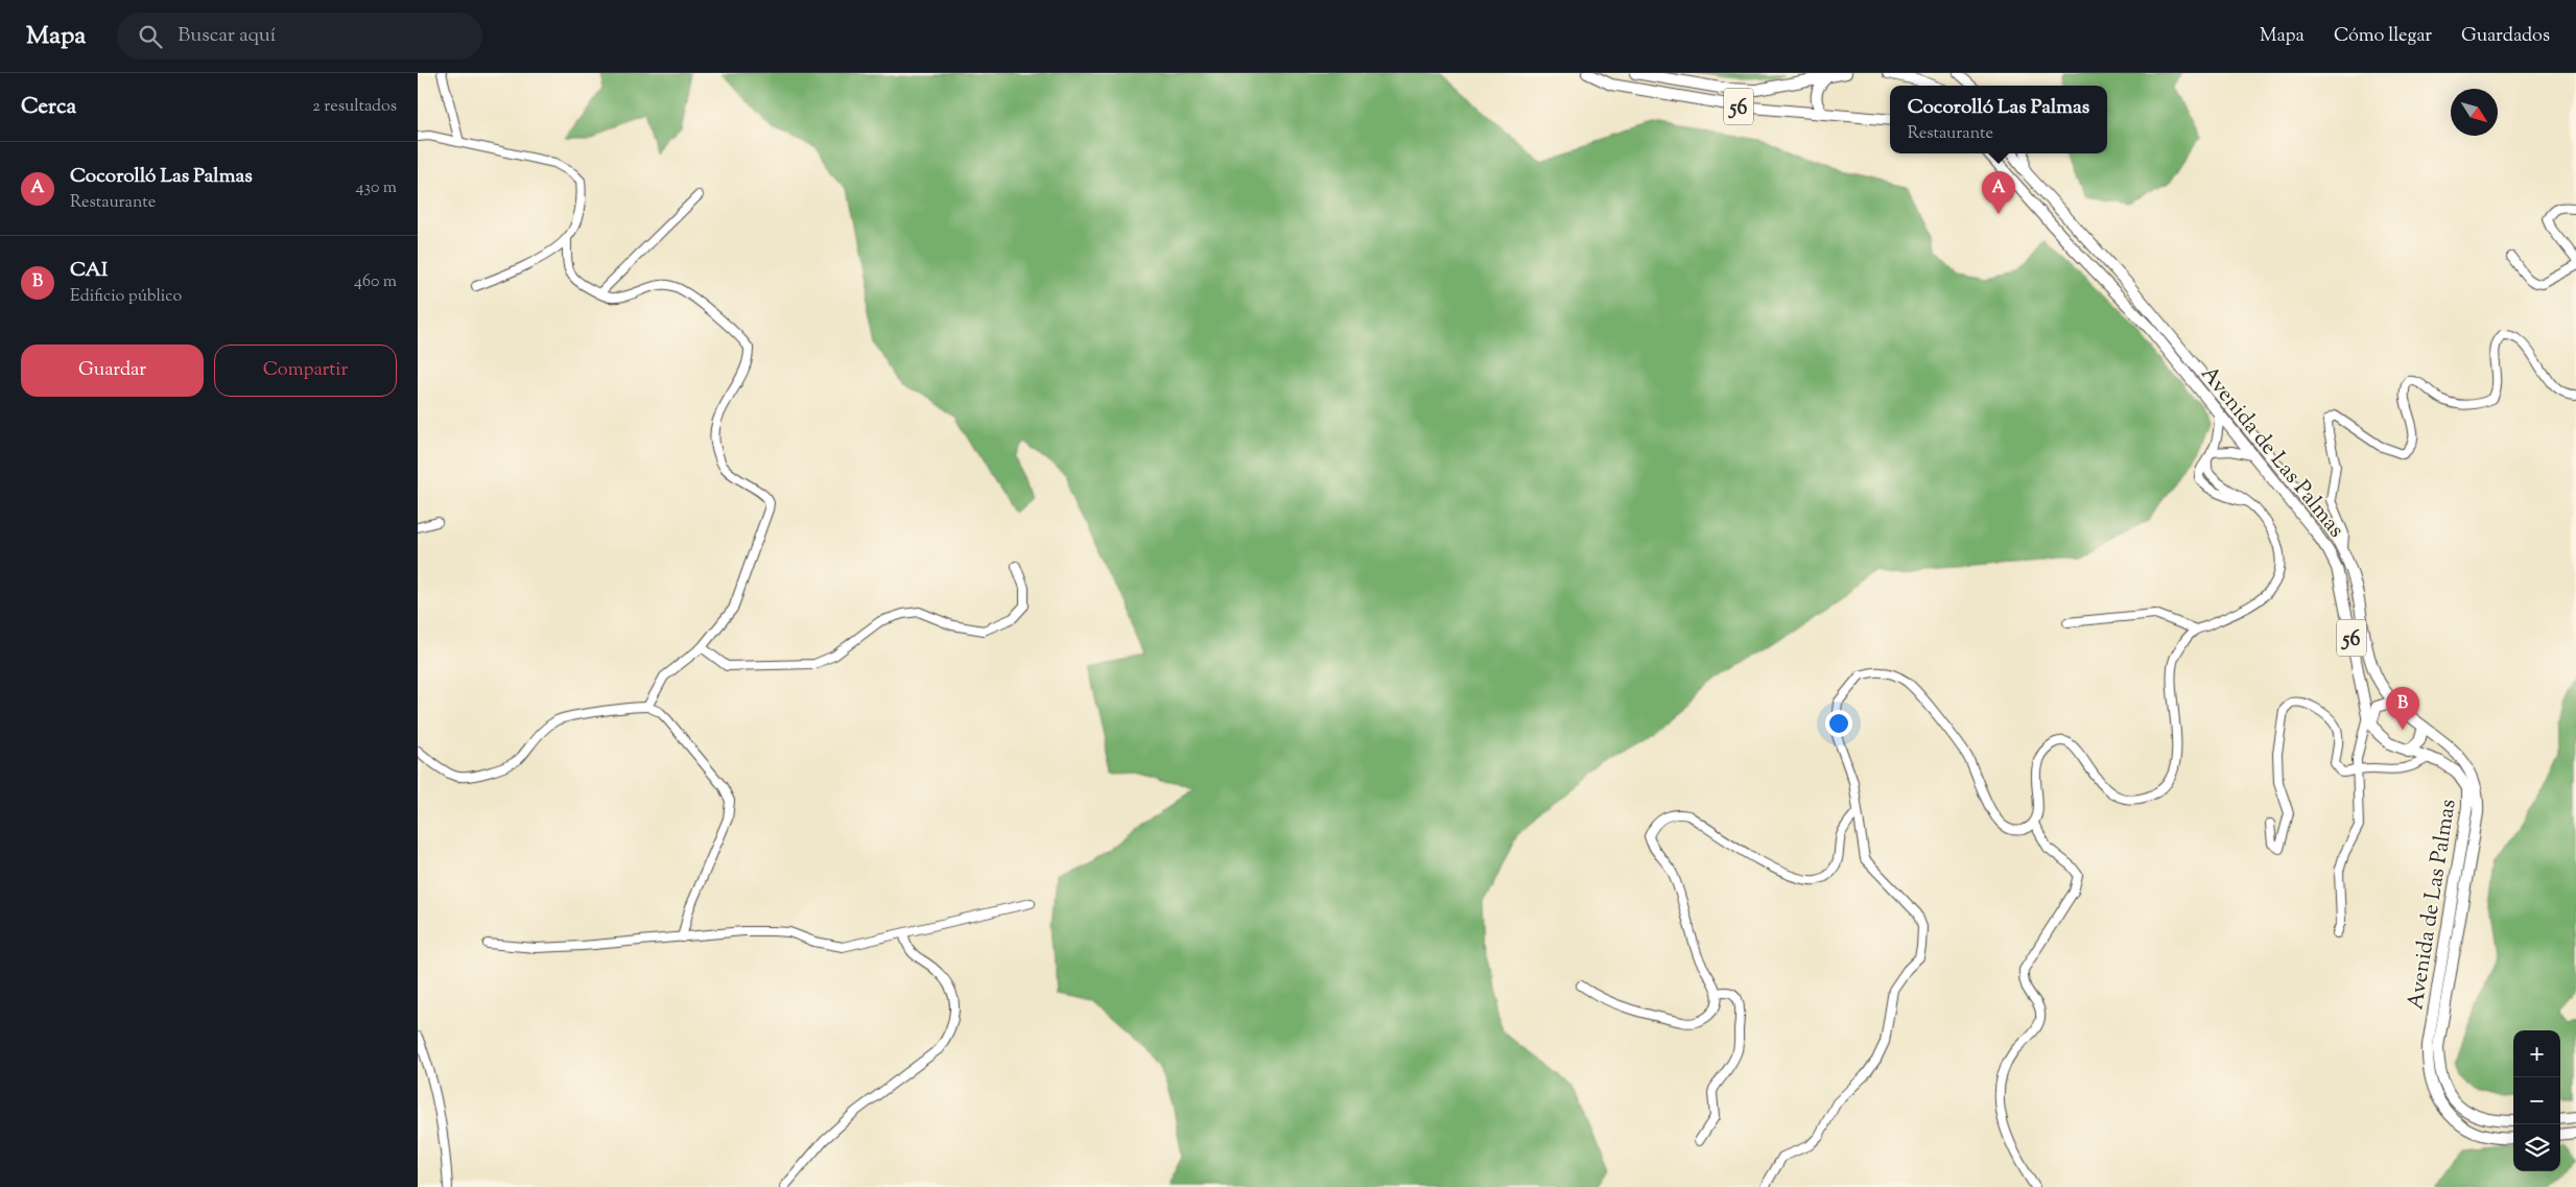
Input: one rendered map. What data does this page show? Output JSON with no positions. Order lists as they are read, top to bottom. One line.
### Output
{"streets":{"main road":["56","Avenida de Las Palmas"]},"north":"bottom right","page":{"header":"Mapa","search":"Buscar aquí","nav":["Mapa","Cómo llegar","Guardados"],"heading":["Cerca","2 resultados"],"popup":["Cocorolló Las Palmas","Restaurante"],"list":[{"mark":"A","name":"Cocorolló Las Palmas","note":"Restaurante","value":"430 m"},{"mark":"B","name":"CAI","note":"Edificio público","value":"460 m"}],"pins":["A","B"],"buttons":["Guardar","Compartir"],"map_buttons":["+","−"]}}
